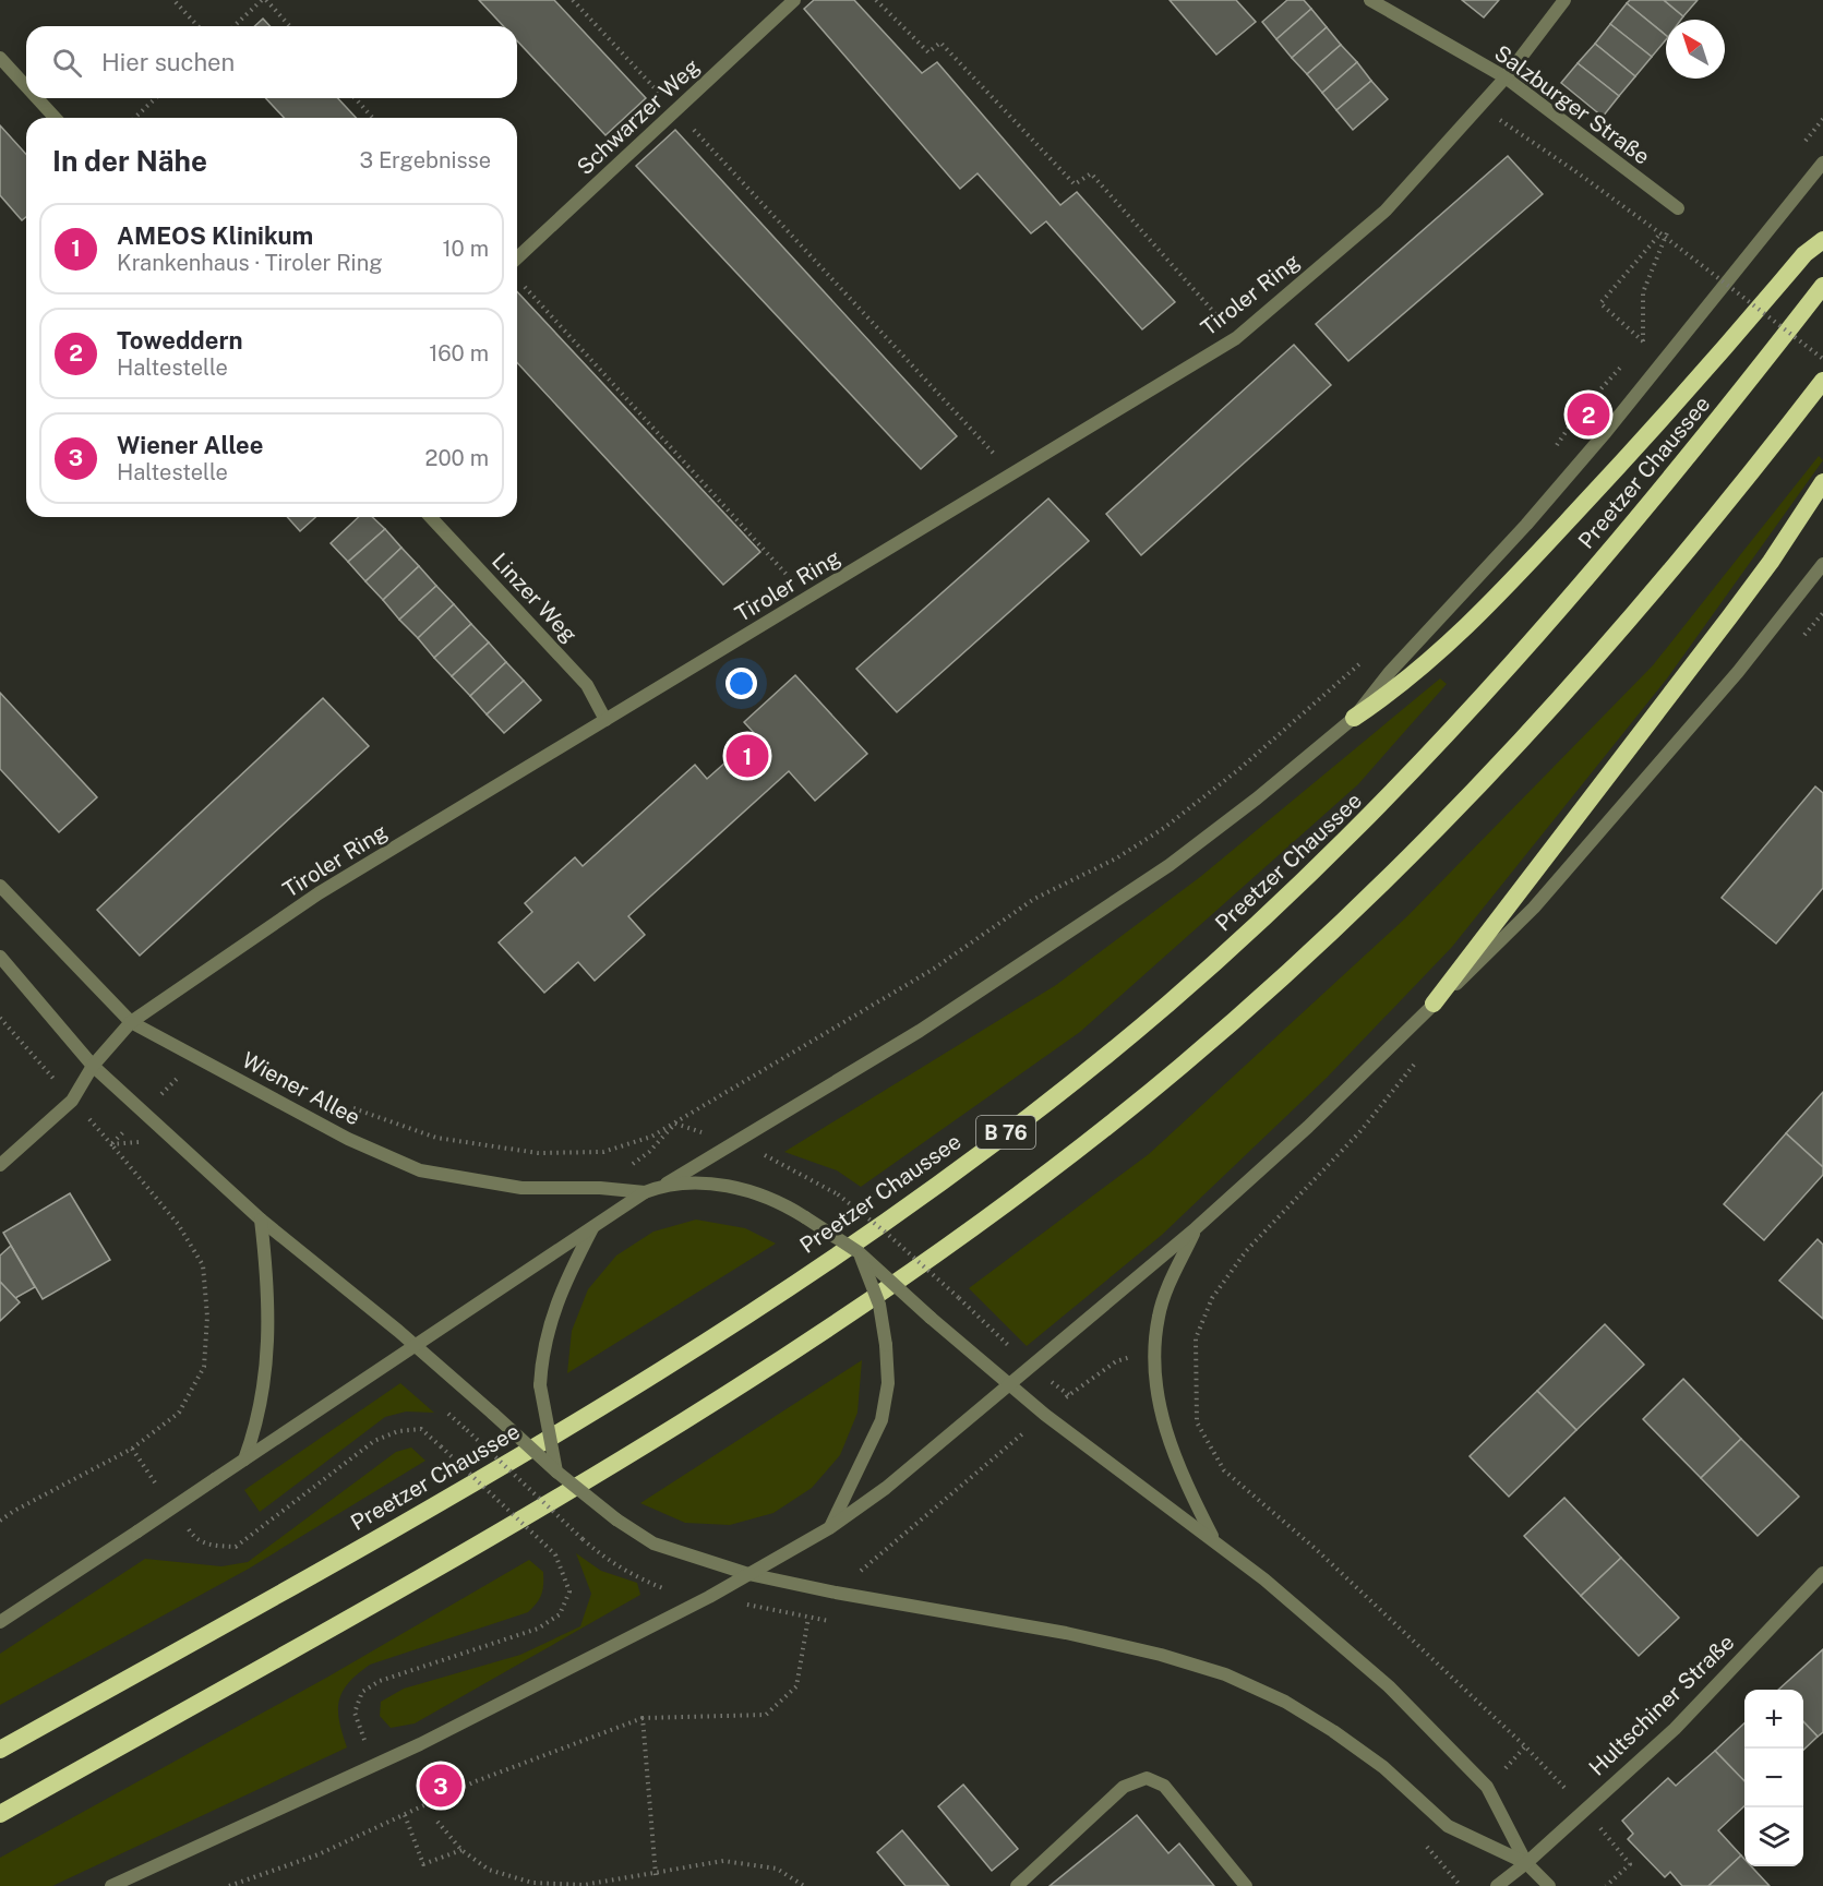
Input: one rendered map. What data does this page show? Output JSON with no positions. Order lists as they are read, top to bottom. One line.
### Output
{"streets":{"highway":["Preetzer Chaussee","B 76"],"street":["Salzburger Straße","Schwarzer Weg","Tiroler Ring","Linzer Weg","Wiener Allee","Hultschiner Straße"]},"crossings":[["Salzburger Straße","Tiroler Ring"],["Tiroler Ring","Linzer Weg"],["Tiroler Ring","Wiener Allee"]],"north":"top left","page":{"search":"Hier suchen","heading":["In der Nähe","3 Ergebnisse"],"list":[{"mark":"1","name":"AMEOS Klinikum","note":"Krankenhaus · Tiroler Ring","value":"10 m"},{"mark":"2","name":"Toweddern","note":"Haltestelle","value":"160 m"},{"mark":"3","name":"Wiener Allee","note":"Haltestelle","value":"200 m"}],"pins":["2","1","3"],"map_buttons":["+","−"]}}
